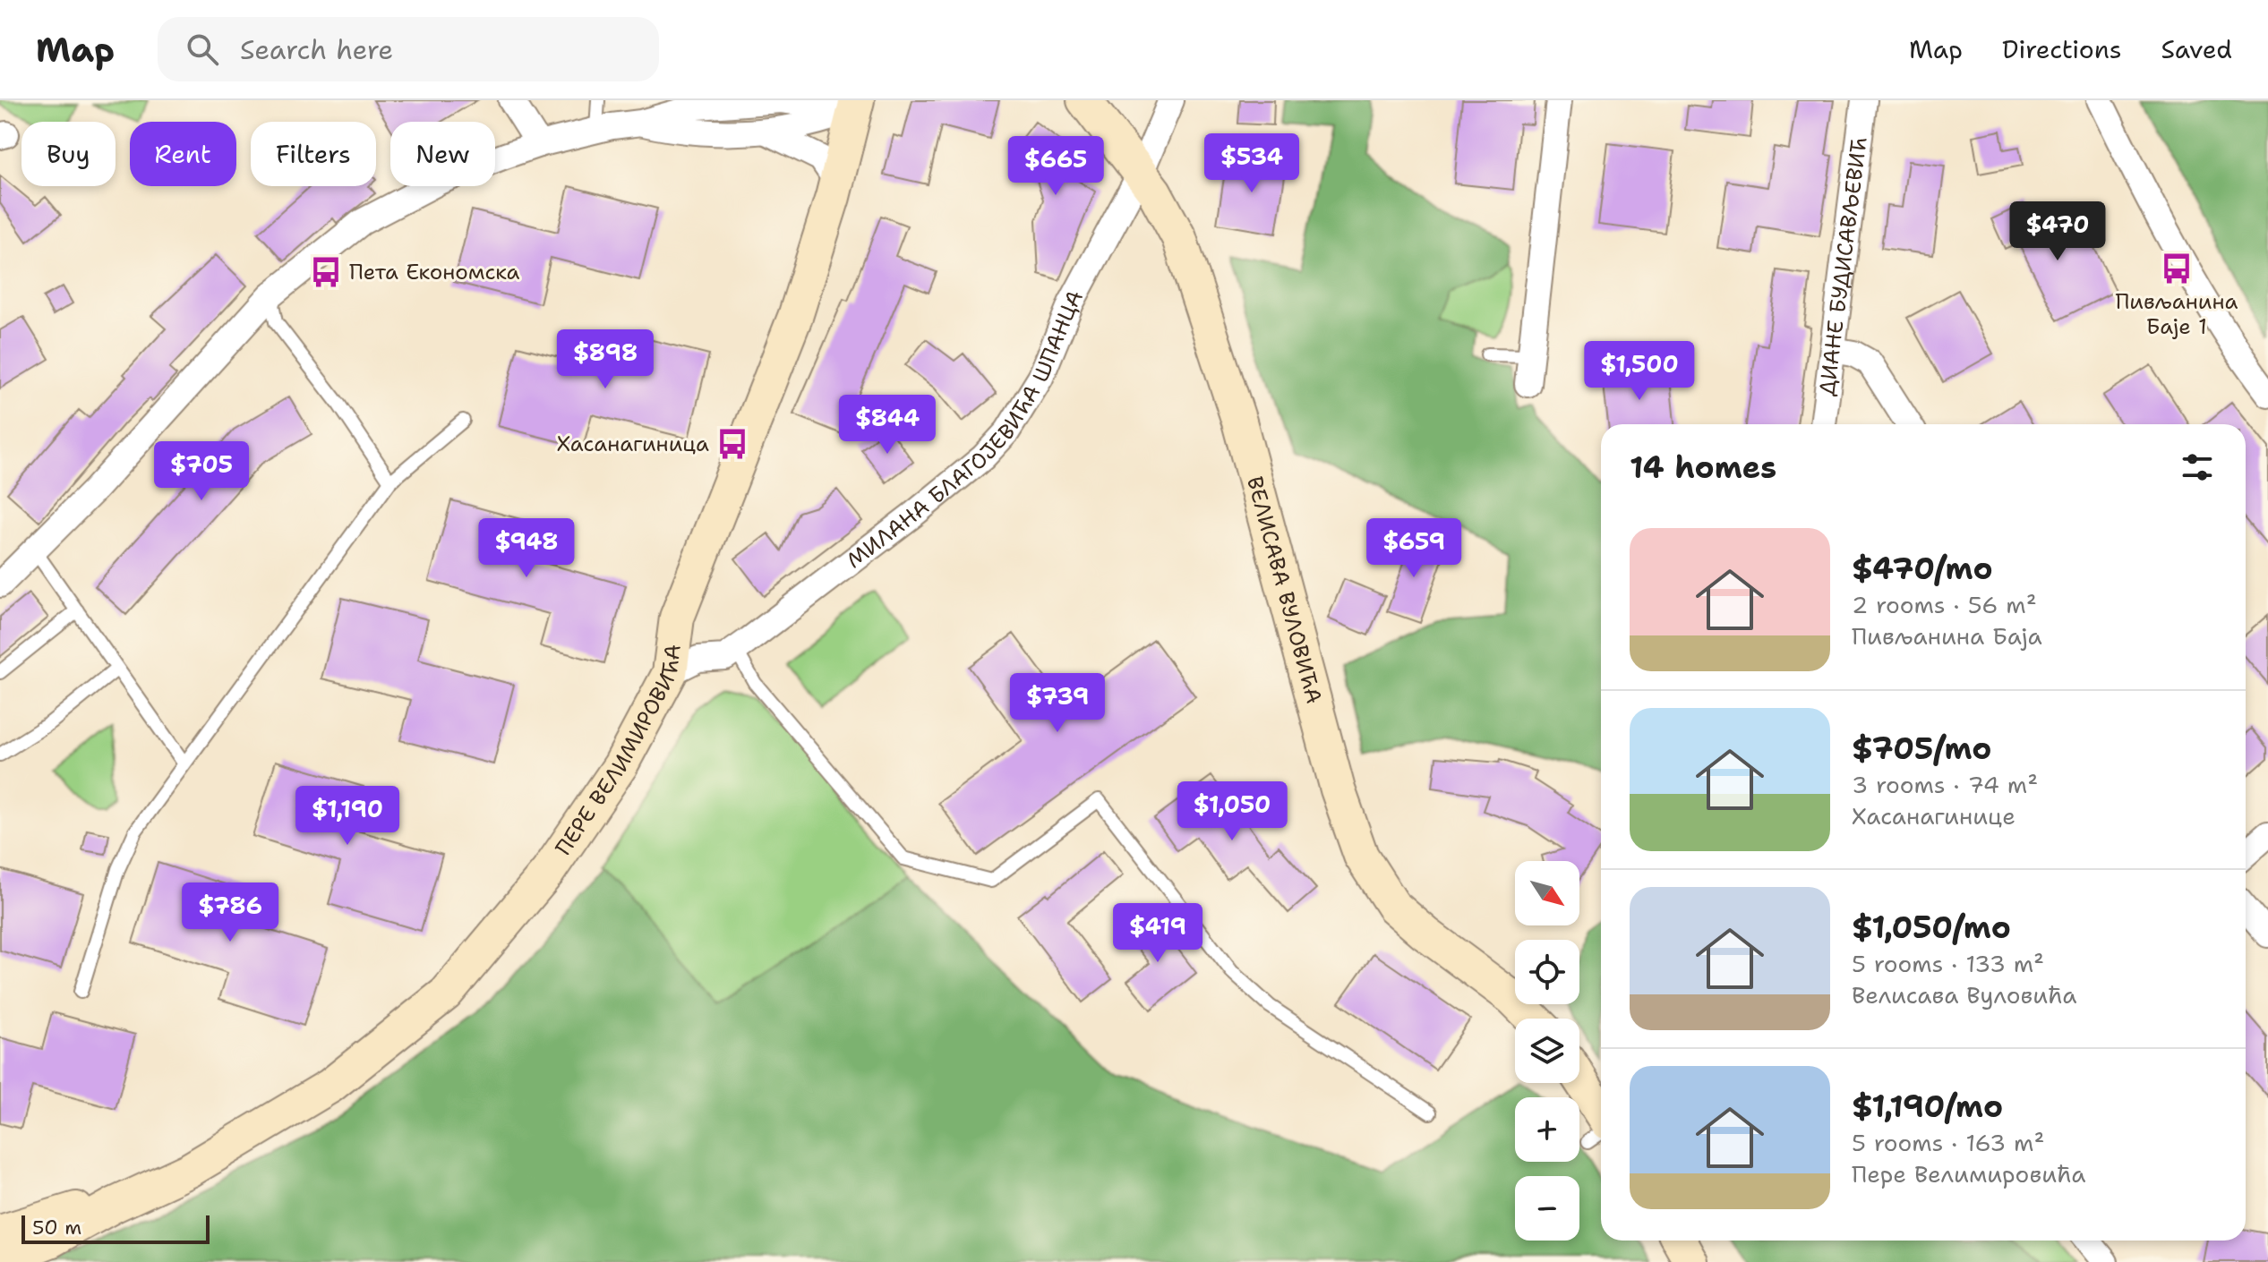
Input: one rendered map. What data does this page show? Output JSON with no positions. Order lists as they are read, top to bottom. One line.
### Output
{"streets":{"main road":["ВЕЛИСАВА ВУЛОВИЋА","ПЕРЕ ВЕЛИМИРОВИЋА"],"street":["ДИАНЕ БУДИСАВЉЕВИЋ","МИЛАНА БЛАГОЈЕВИЋА ШПАНЦА"]},"crossings":[["МИЛАНА БЛАГОЈЕВИЋА ШПАНЦА","ВЕЛИСАВА ВУЛОВИЋА"],["МИЛАНА БЛАГОЈЕВИЋА ШПАНЦА","ПЕРЕ ВЕЛИМИРОВИЋА"]],"places":{"bus stop":["Пивљанина Баје 1","Пета Економска","Хасанагиница"]},"scale_bar":"50 m","north":"bottom right","page":{"header":"Map","search":"Search here","nav":["Map","Directions","Saved"],"chip":["Buy","Rent","Filters","New"],"price":["$534","$665","$470","$898","$1,500","$844","$705","$948","$659","$739","$1,050","$1,190","$786","$419"],"heading":"14 homes","list":[{"name":"$470/mo","note":"2 rooms · 56 m² · Пивљанина Баја"},{"name":"$705/mo","note":"3 rooms · 74 m² · Хасанагинице"},{"name":"$1,050/mo","note":"5 rooms · 133 m² · Велисава Вуловића"},{"name":"$1,190/mo","note":"5 rooms · 163 m² · Пере Велимировића"}],"map_buttons":["+","−"],"scale":"50 m"}}
